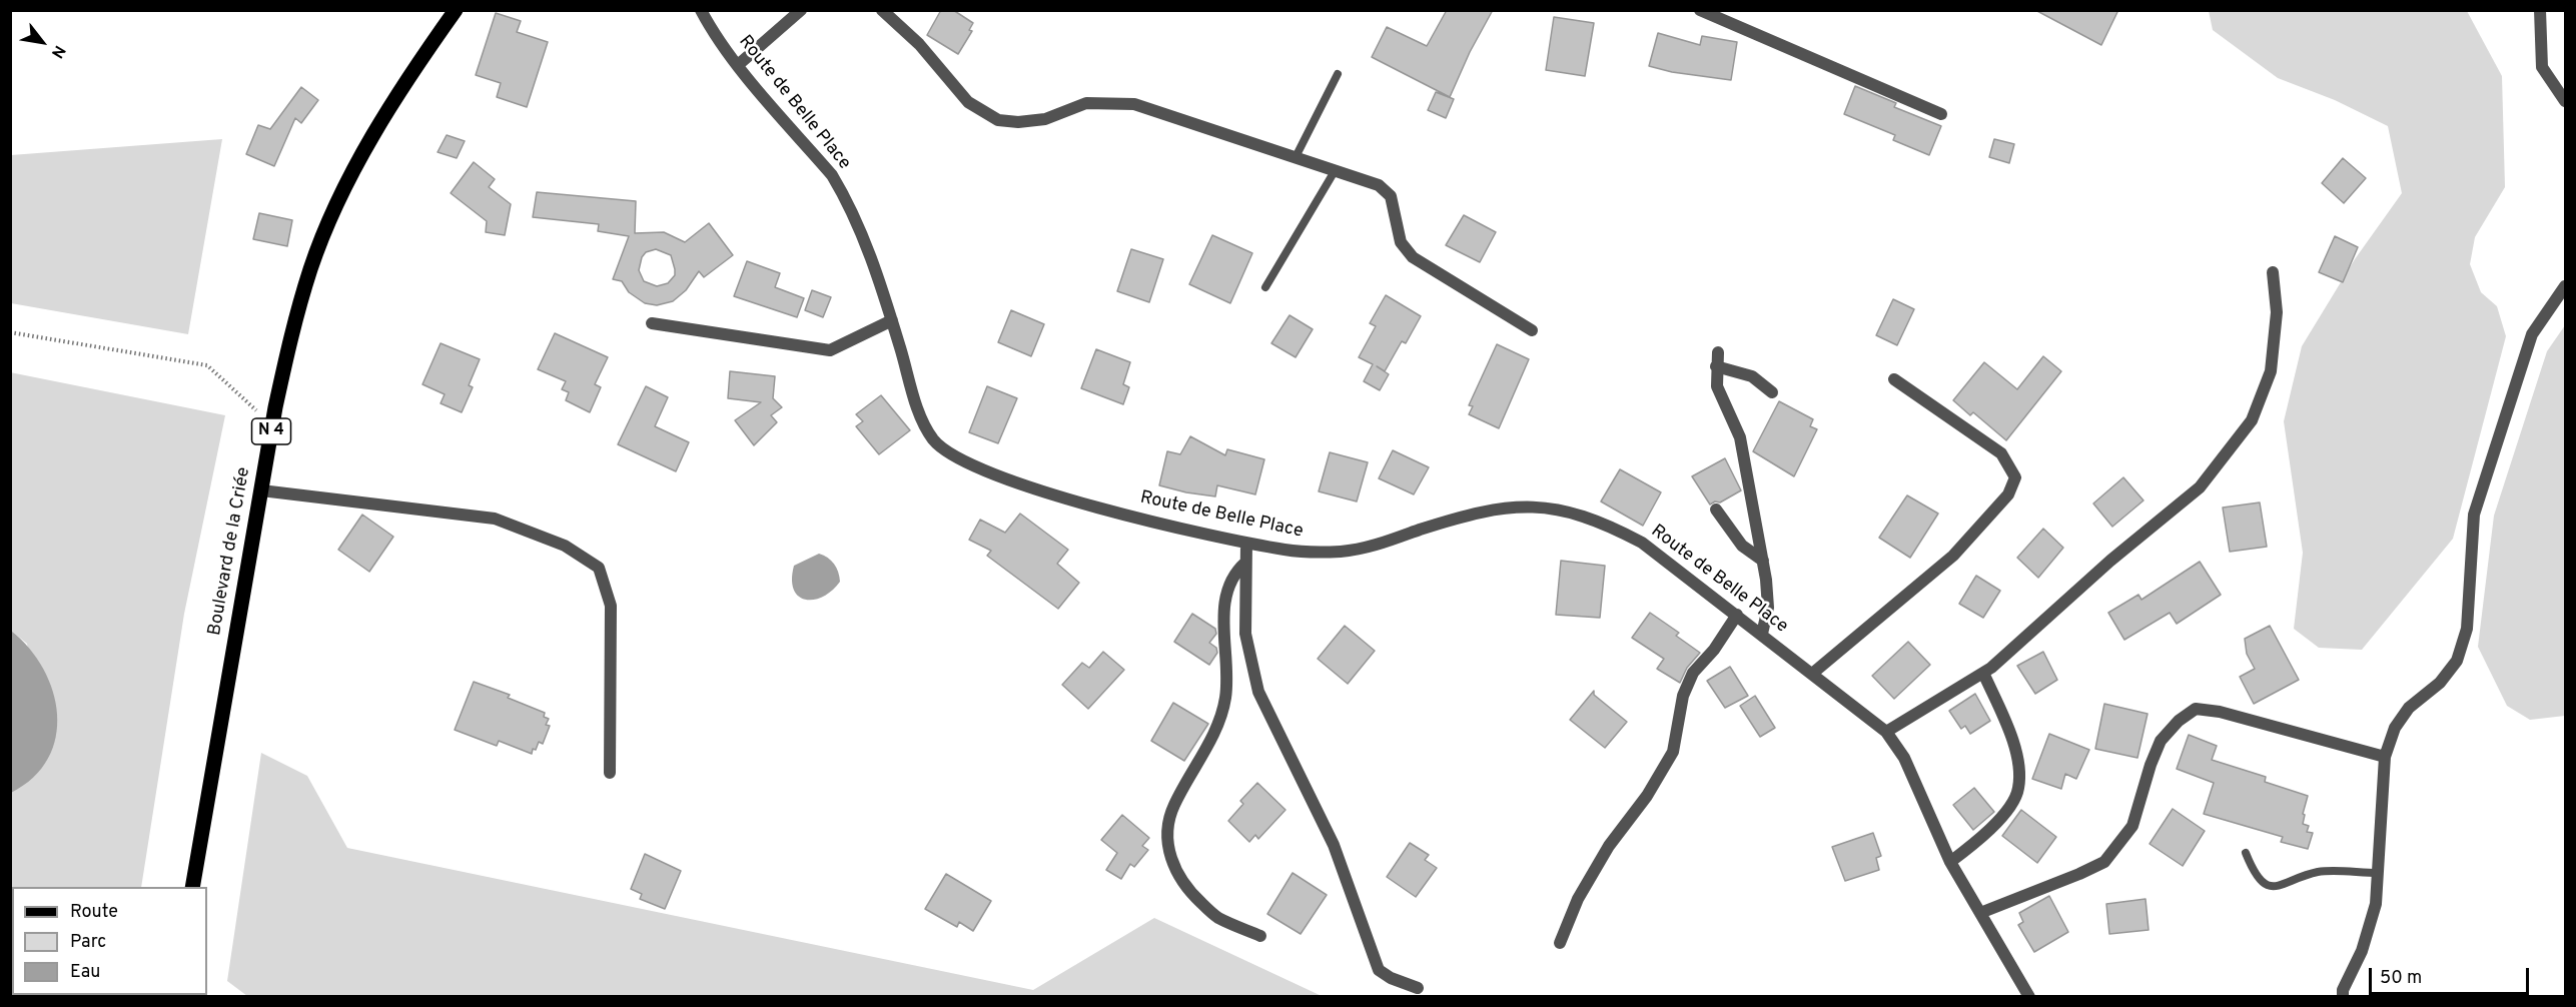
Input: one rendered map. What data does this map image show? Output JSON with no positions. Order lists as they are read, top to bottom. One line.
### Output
{"streets":{"main road":["N 4","Boulevard de la Criée"],"street":["Route de Belle Place"]},"legend":["Route","Parc","Eau"],"scale_bar":"50 m","north":"bottom right"}
